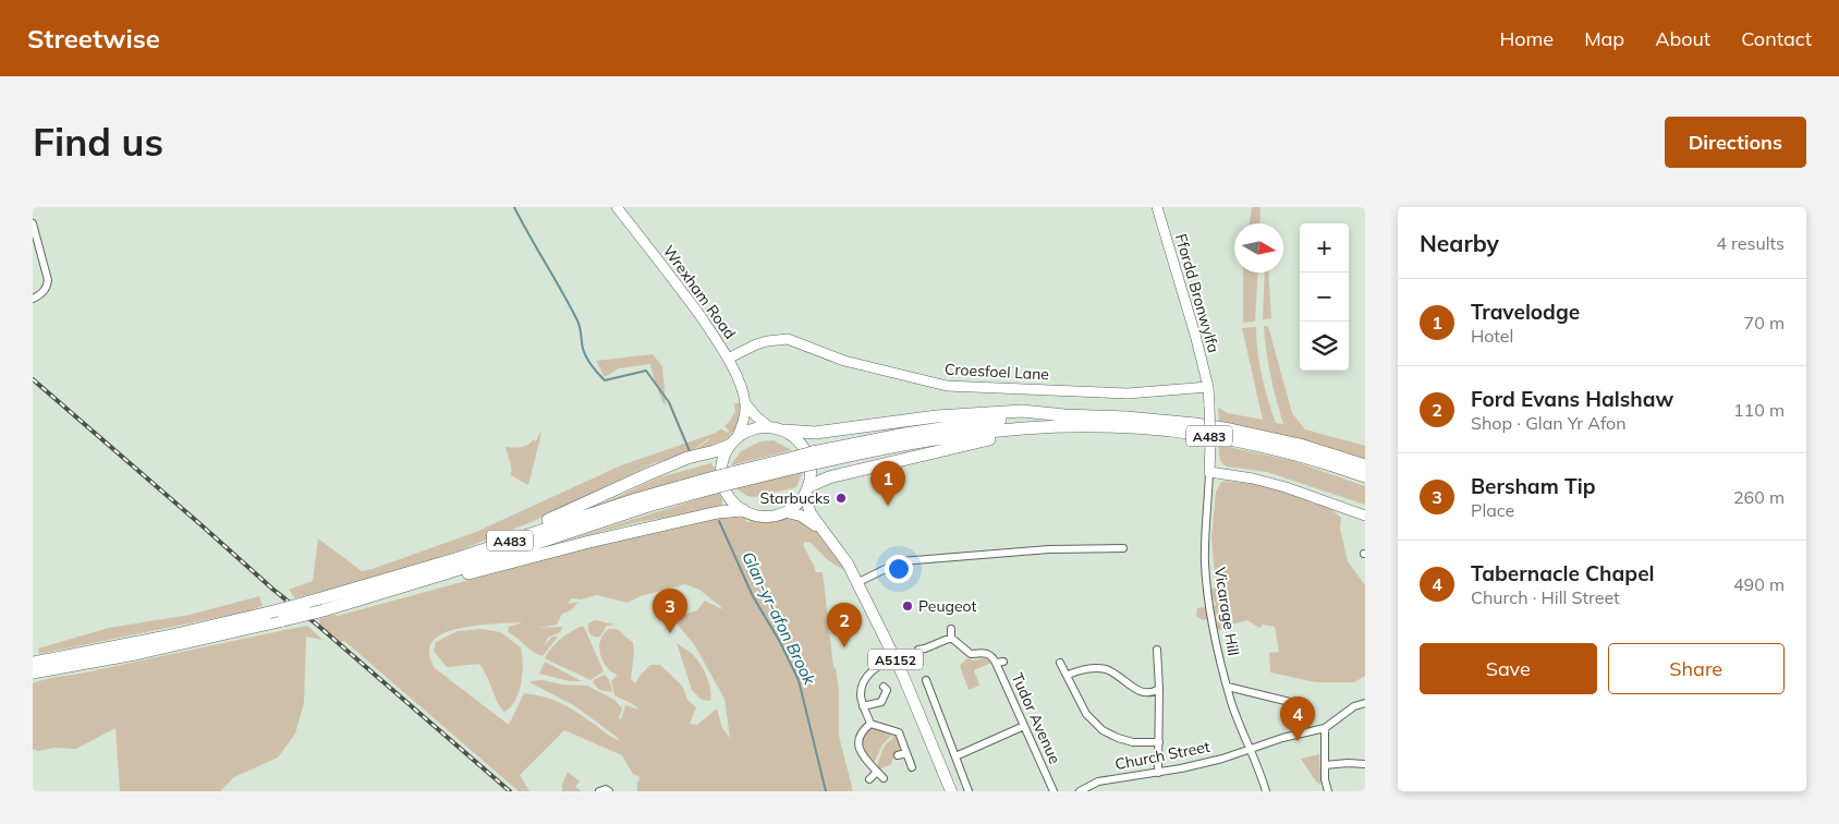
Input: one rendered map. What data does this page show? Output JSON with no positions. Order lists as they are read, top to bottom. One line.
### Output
{"streets":{"highway":["A483"],"main road":["Wrexham Road","Ffordd Bronwylfa","Croesfoel Lane","A5152"],"street":["Vicarage Hill","Tudor Avenue","Church Street"]},"crossings":[["Wrexham Road","Croesfoel Lane"],["Wrexham Road","A5152"],["Ffordd Bronwylfa","Croesfoel Lane"],["Ffordd Bronwylfa","Vicarage Hill"],["Vicarage Hill","Church Street"]],"water":["Glan-yr-afon Brook"],"places":["Starbucks","Peugeot"],"north":"right","page":{"header":"Streetwise","nav":["Home","Map","About","Contact"],"buttons":["Directions",["Save","Share"]],"title":"Find us","heading":["Nearby","4 results"],"map_buttons":["+","−"],"list":[{"mark":"1","name":"Travelodge","note":"Hotel","value":"70 m"},{"mark":"2","name":"Ford Evans Halshaw","note":"Shop · Glan Yr Afon","value":"110 m"},{"mark":"3","name":"Bersham Tip","note":"Place","value":"260 m"},{"mark":"4","name":"Tabernacle Chapel","note":"Church · Hill Street","value":"490 m"}],"pins":["1","3","2","4"]}}
